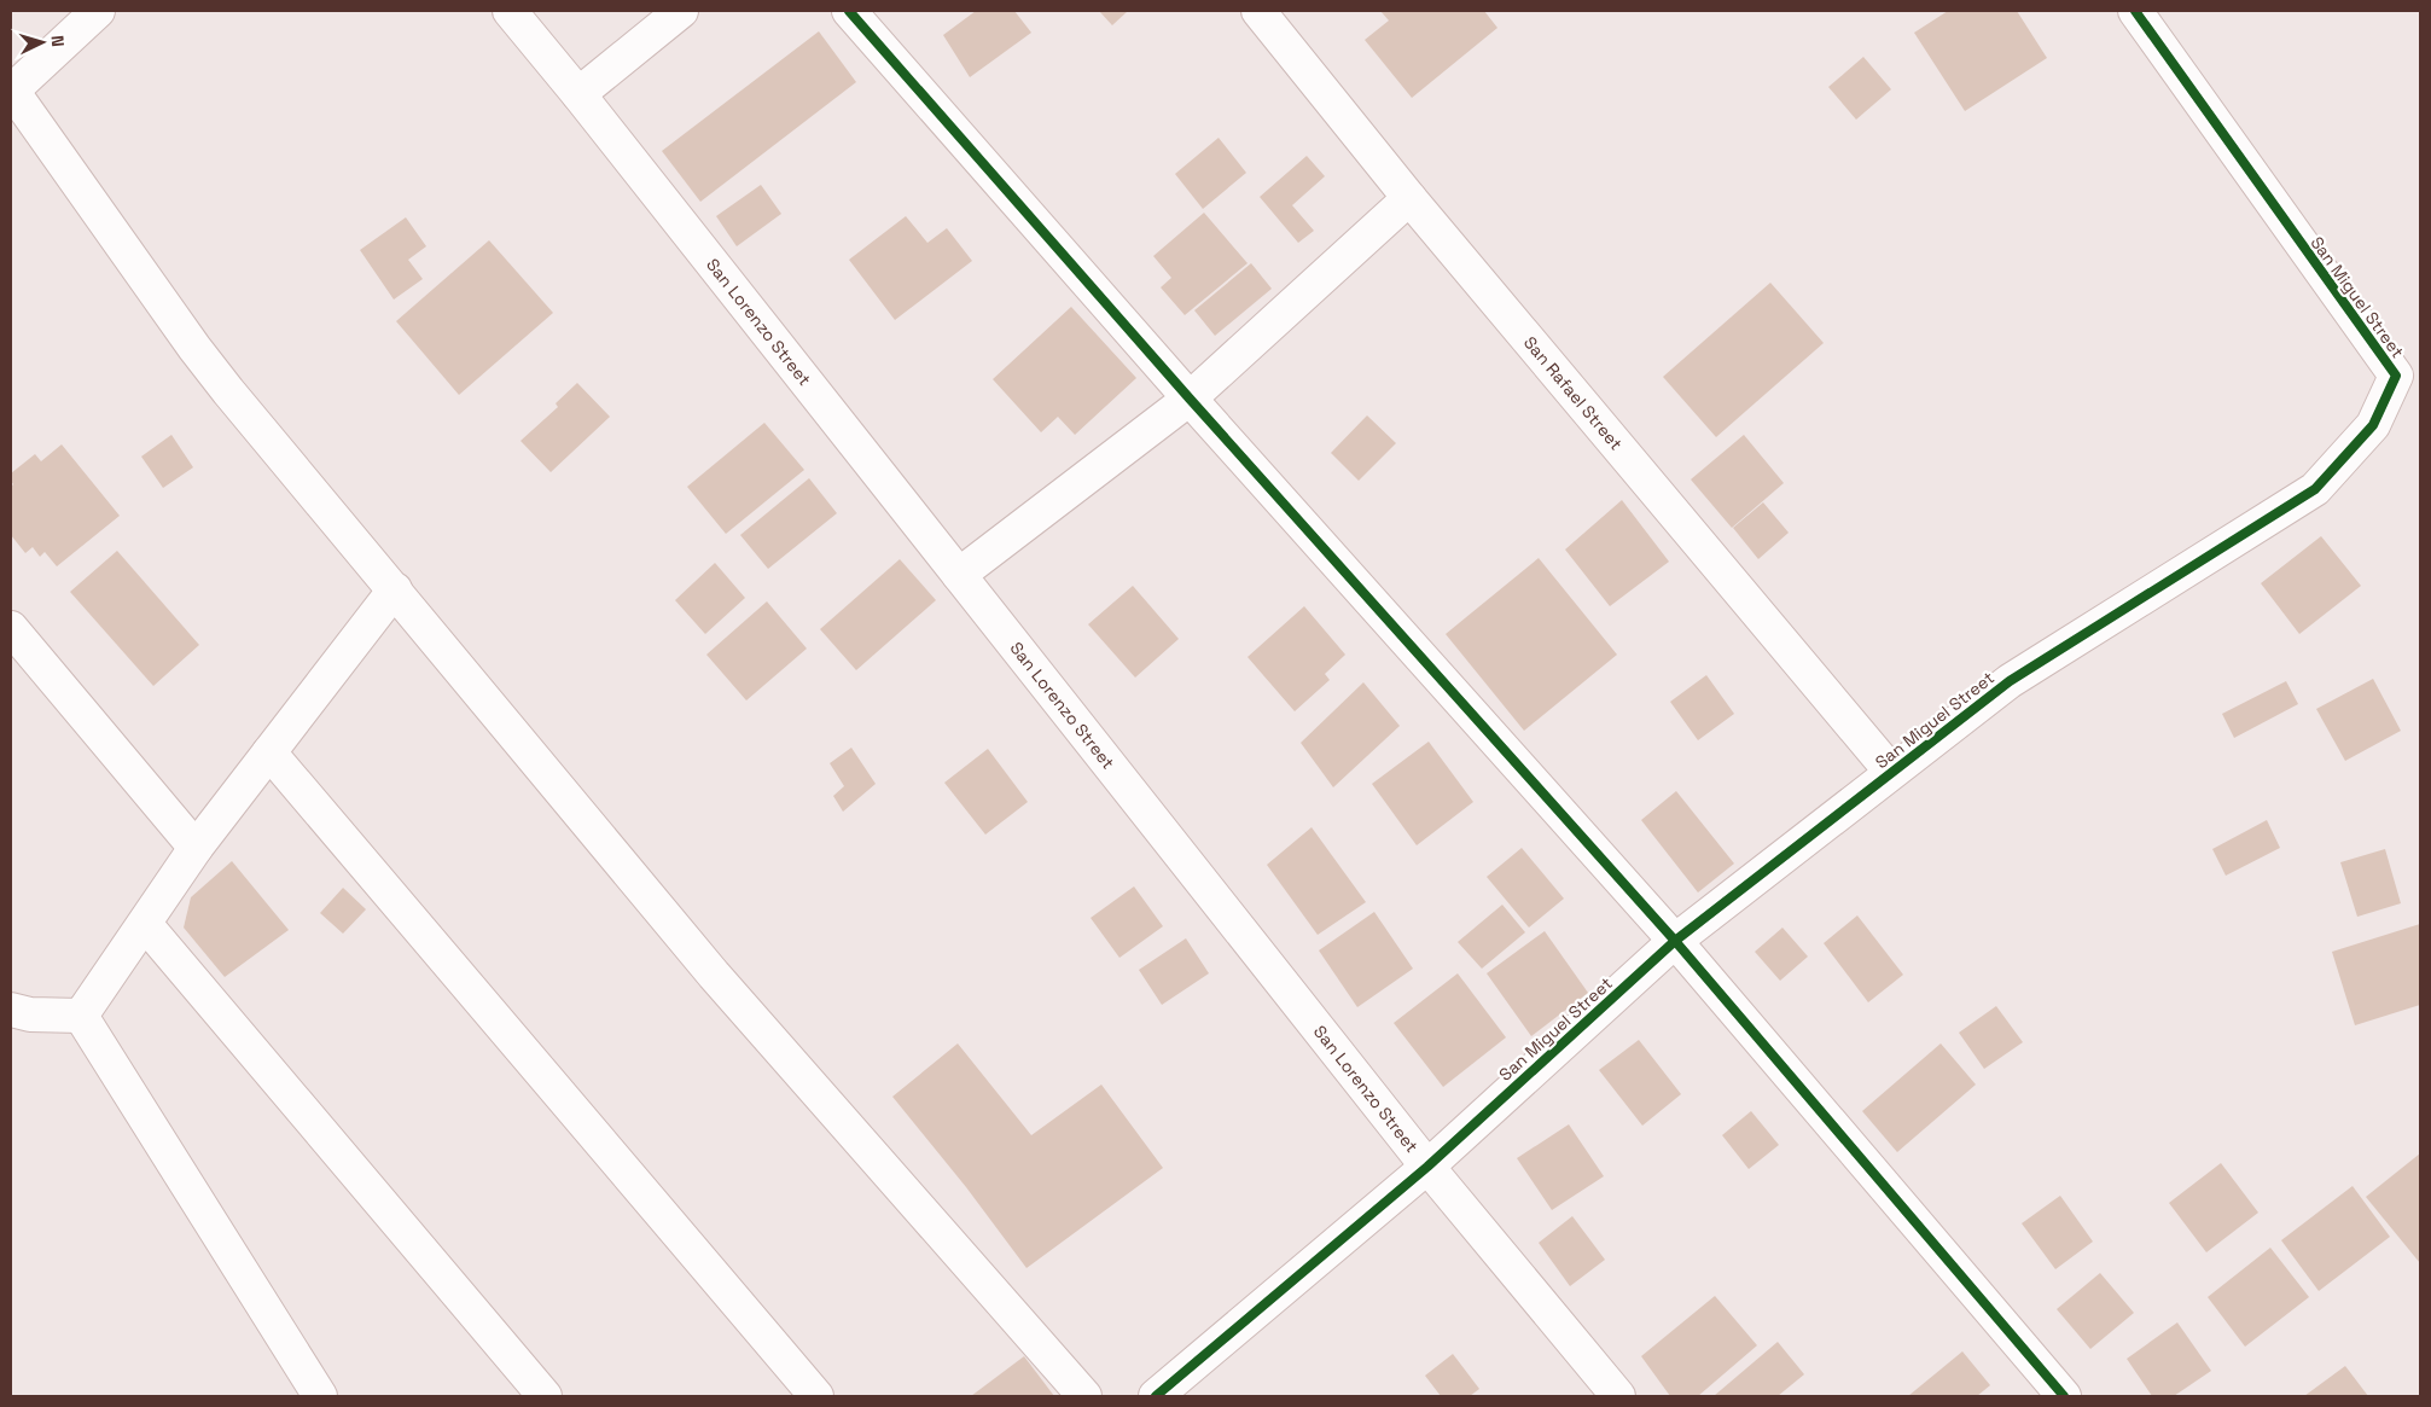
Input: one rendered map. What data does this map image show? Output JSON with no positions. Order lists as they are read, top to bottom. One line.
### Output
{"streets":{"street":["San Miguel Street","San Lorenzo Street","San Rafael Street"]},"crossings":[["San Miguel Street","San Lorenzo Street"],["San Miguel Street","San Rafael Street"]],"north":"right"}
